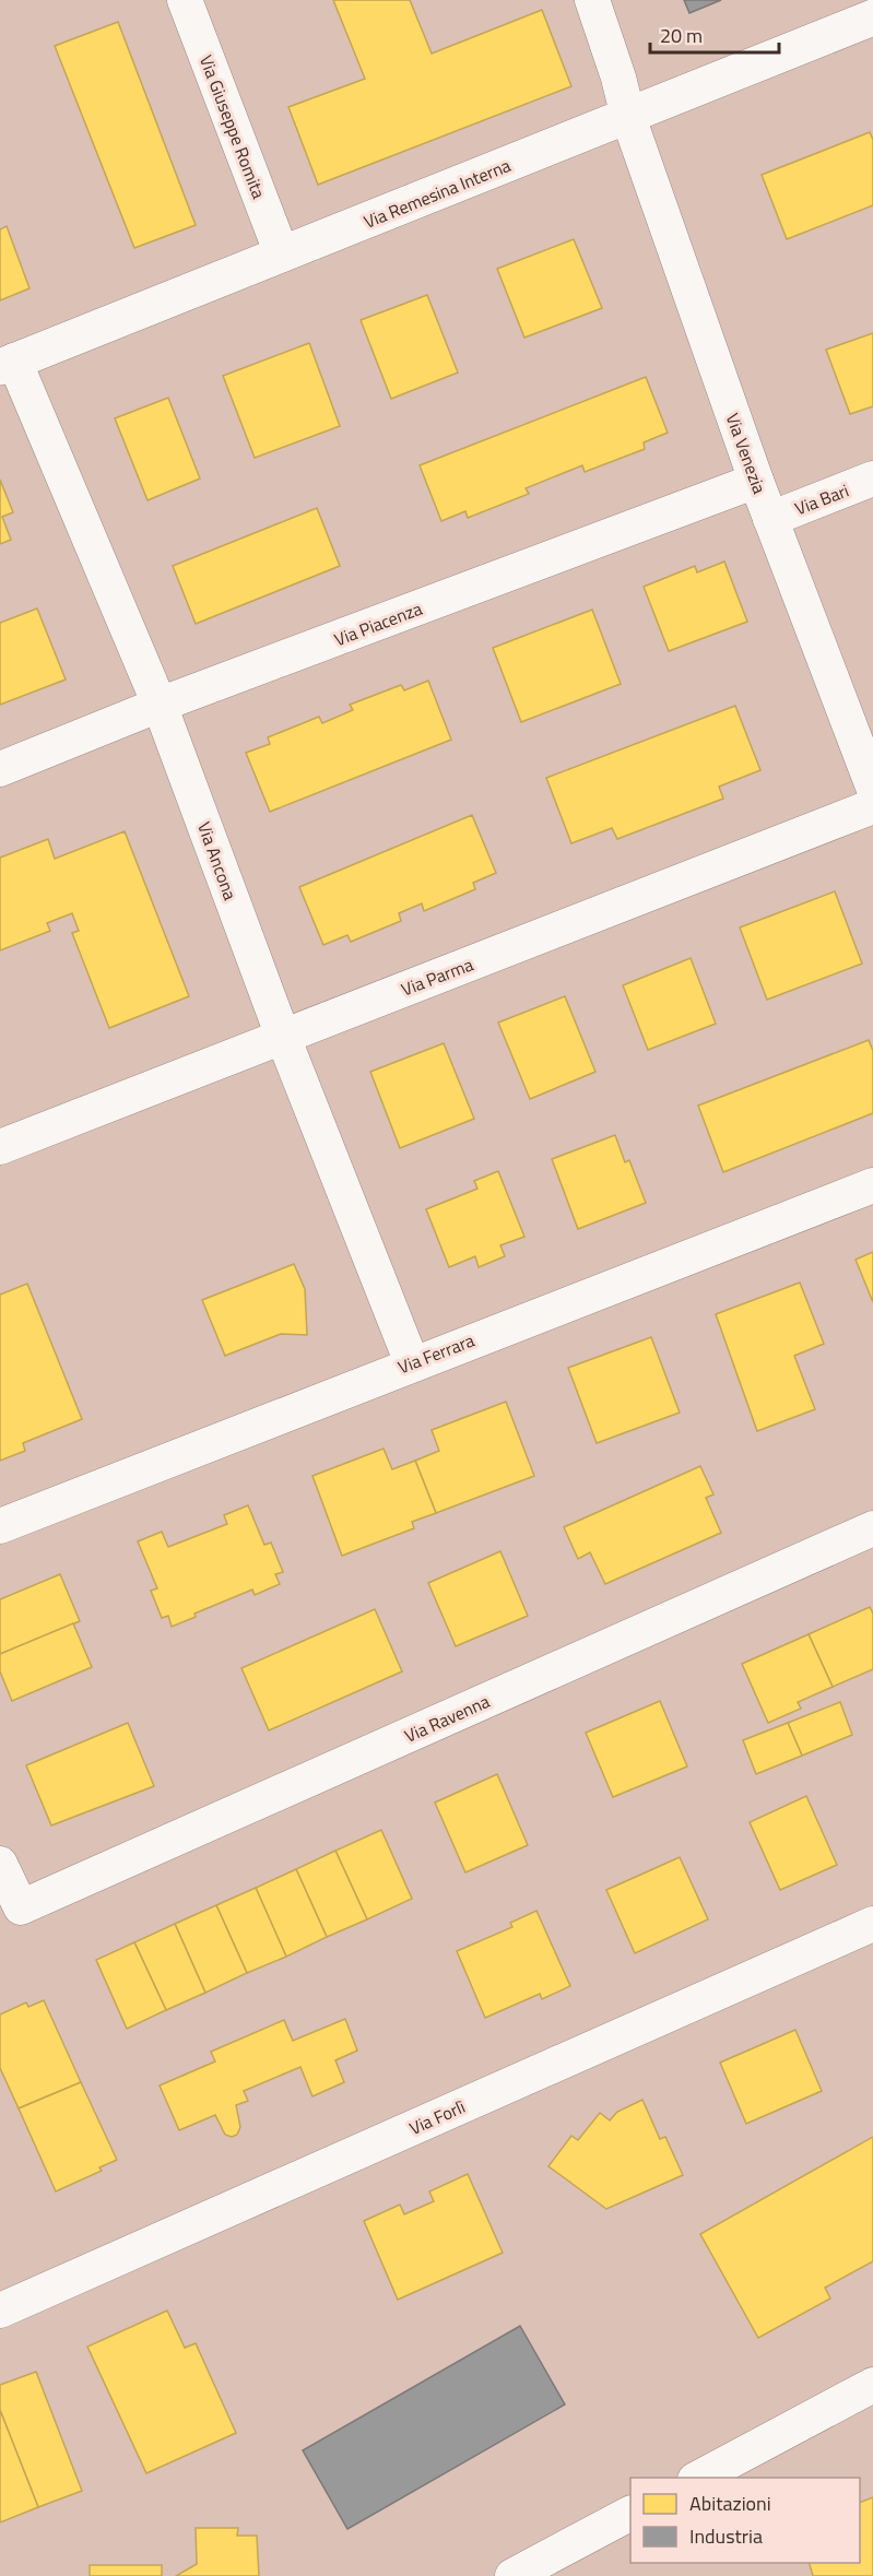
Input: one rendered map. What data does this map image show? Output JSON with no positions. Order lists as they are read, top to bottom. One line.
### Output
{"streets":{"street":["Via Giuseppe Romita","Via Remesina Interna","Via Venezia","Via Bari","Via Piacenza","Via Ancona","Via Parma","Via Ferrara","Via Ravenna","Via Forlì"]},"crossings":[["Via Giuseppe Romita","Via Remesina Interna"],["Via Remesina Interna","Via Venezia"],["Via Remesina Interna","Via Ancona"],["Via Venezia","Via Bari"],["Via Venezia","Via Piacenza"],["Via Piacenza","Via Ancona"],["Via Ancona","Via Parma"],["Via Ancona","Via Ferrara"]],"legend":["Abitazioni","Industria"],"scale_bar":"20 m"}
